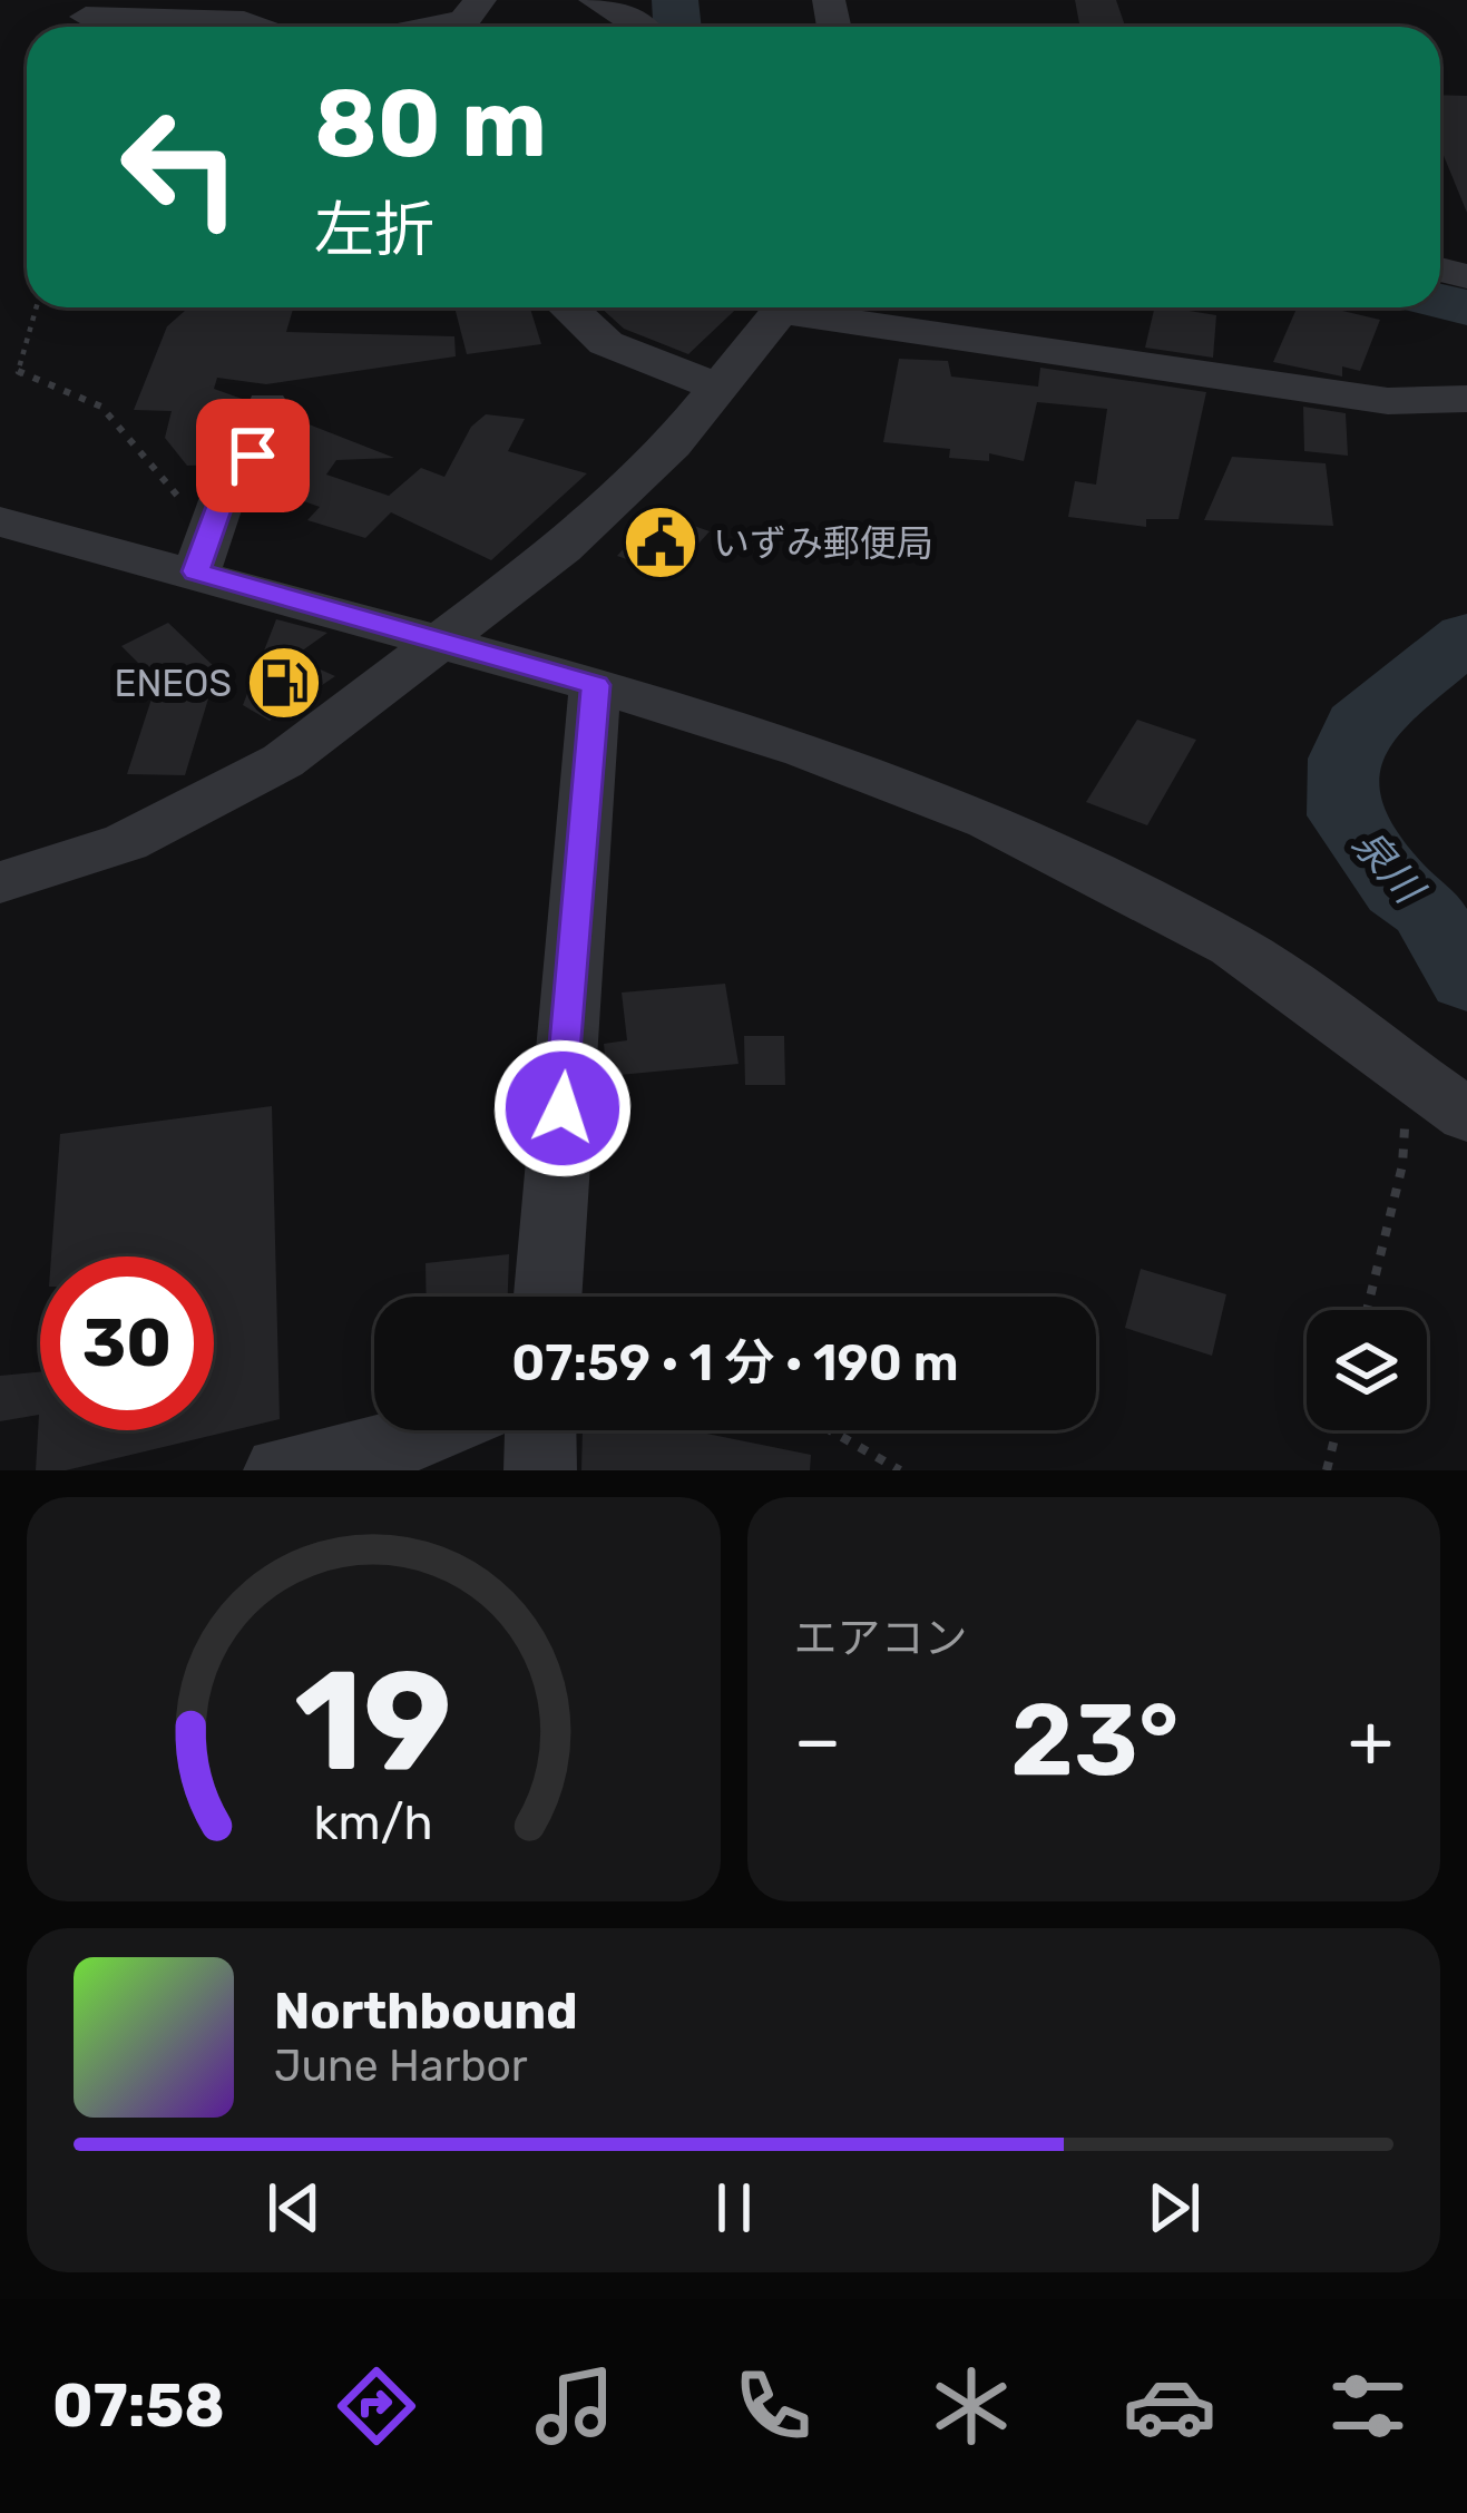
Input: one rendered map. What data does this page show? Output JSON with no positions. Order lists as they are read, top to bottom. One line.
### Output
{"water":["泉川"],"places":{"public building":["いずみ郵便局"],"fuel station":["ENEOS"]},"page":{"turn":["80 m","左折"],"limit":"30","trip":"07:59 · 1 分 · 190 m","tile":"エアコン","heat":["−","23°","+"],"song":["Northbound","June Harbor"],"tabs":"07:58","gauge":["19","km/h"]}}
